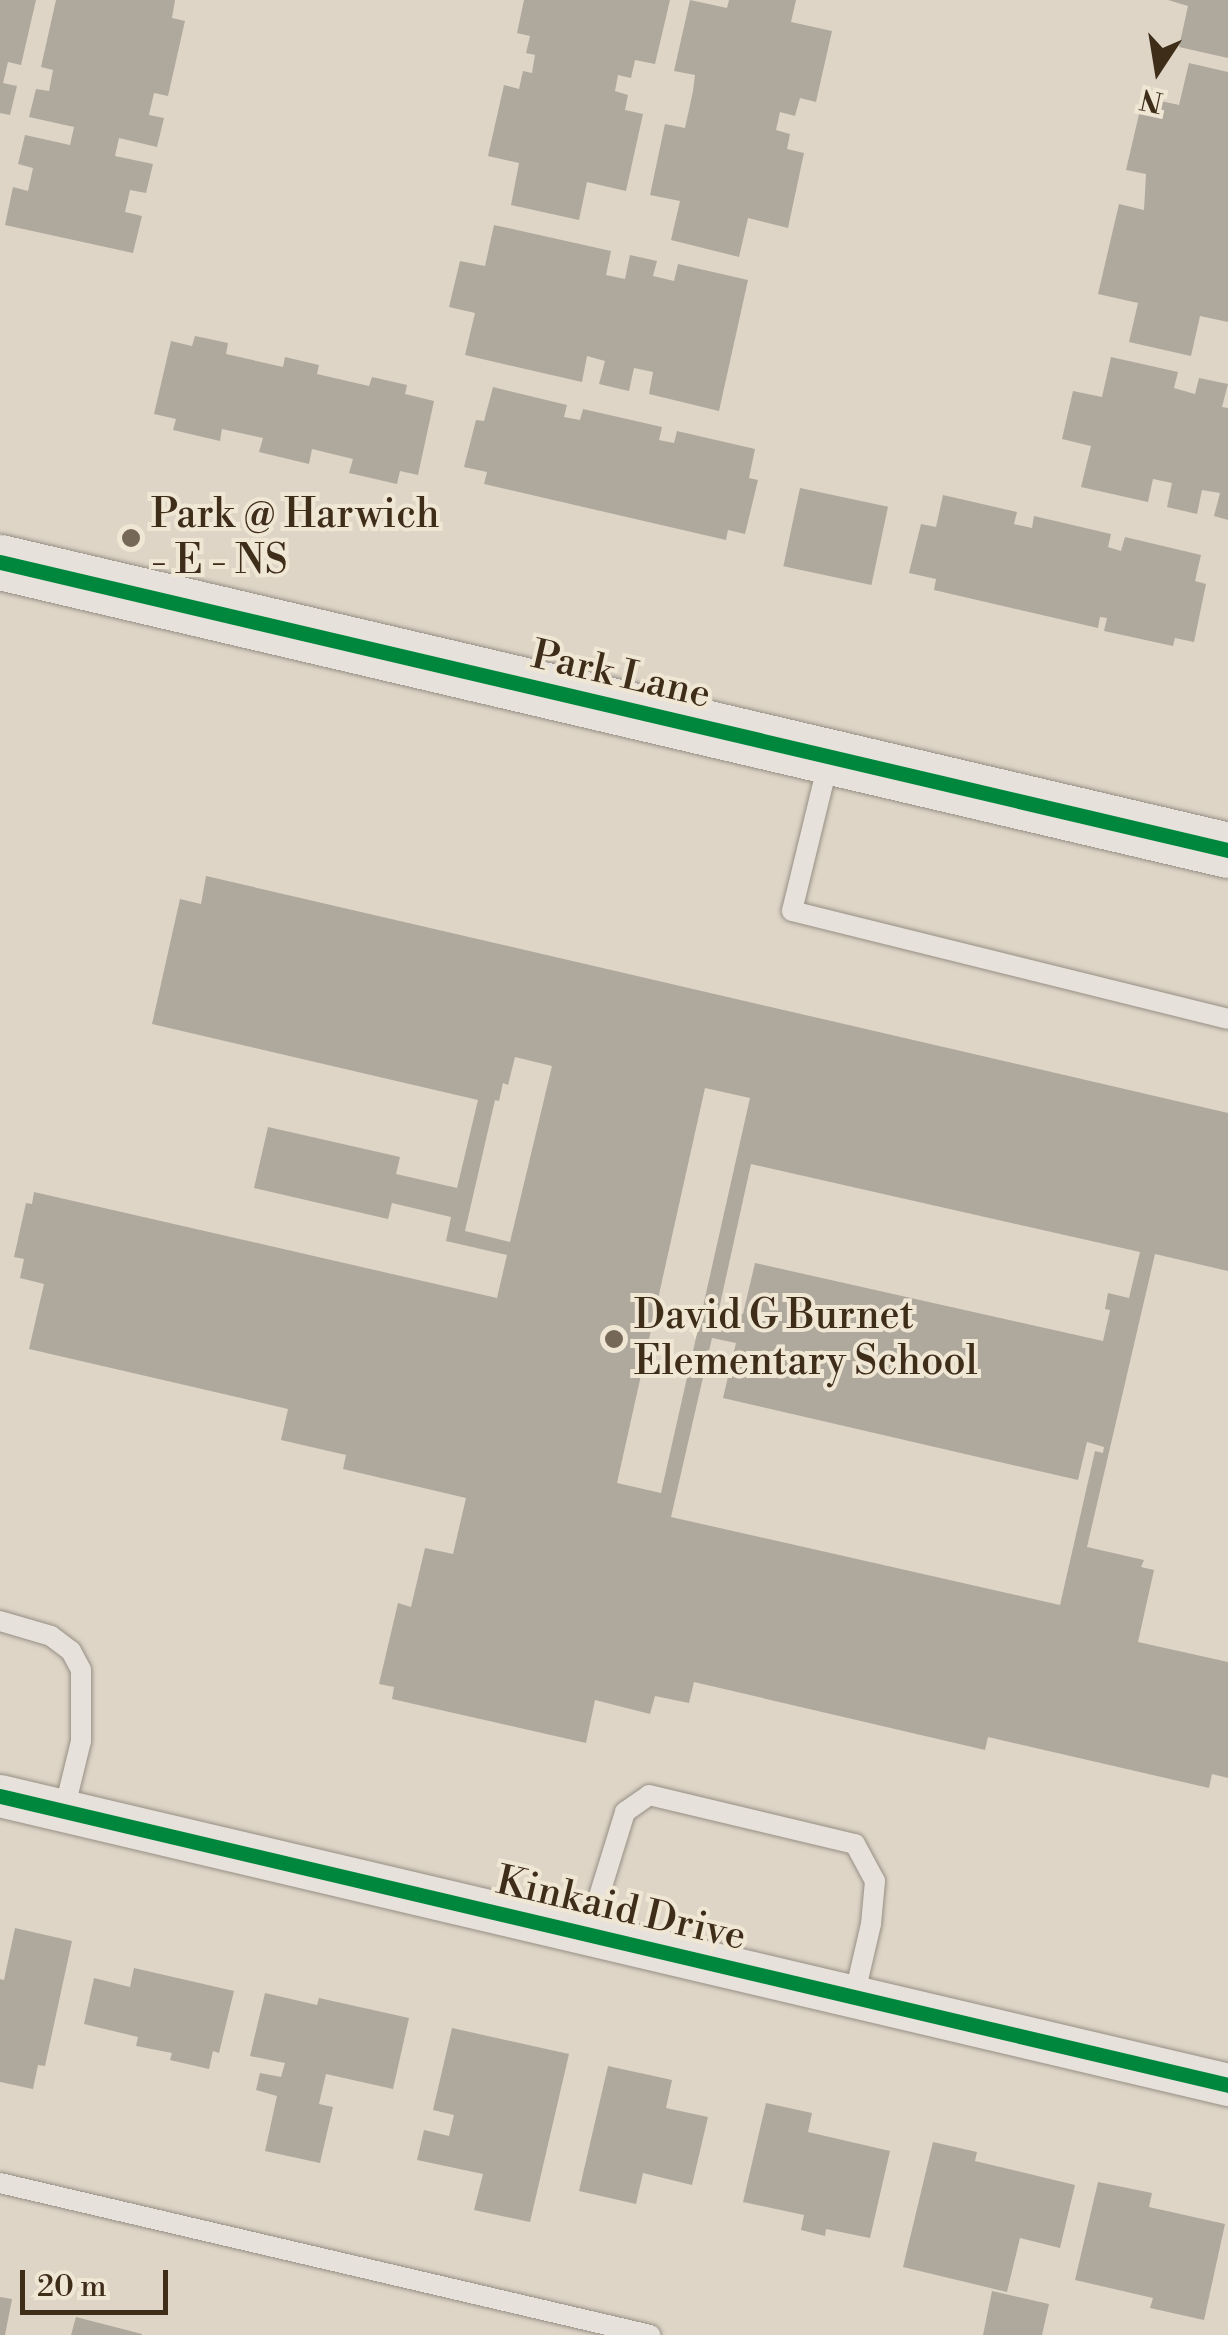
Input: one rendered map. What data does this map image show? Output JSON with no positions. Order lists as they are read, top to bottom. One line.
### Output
{"streets":{"street":["Park Lane","Kinkaid Drive"]},"places":["Park @ Harwich - E - NS","David G Burnet Elementary School"],"scale_bar":"20 m","north":"bottom"}
